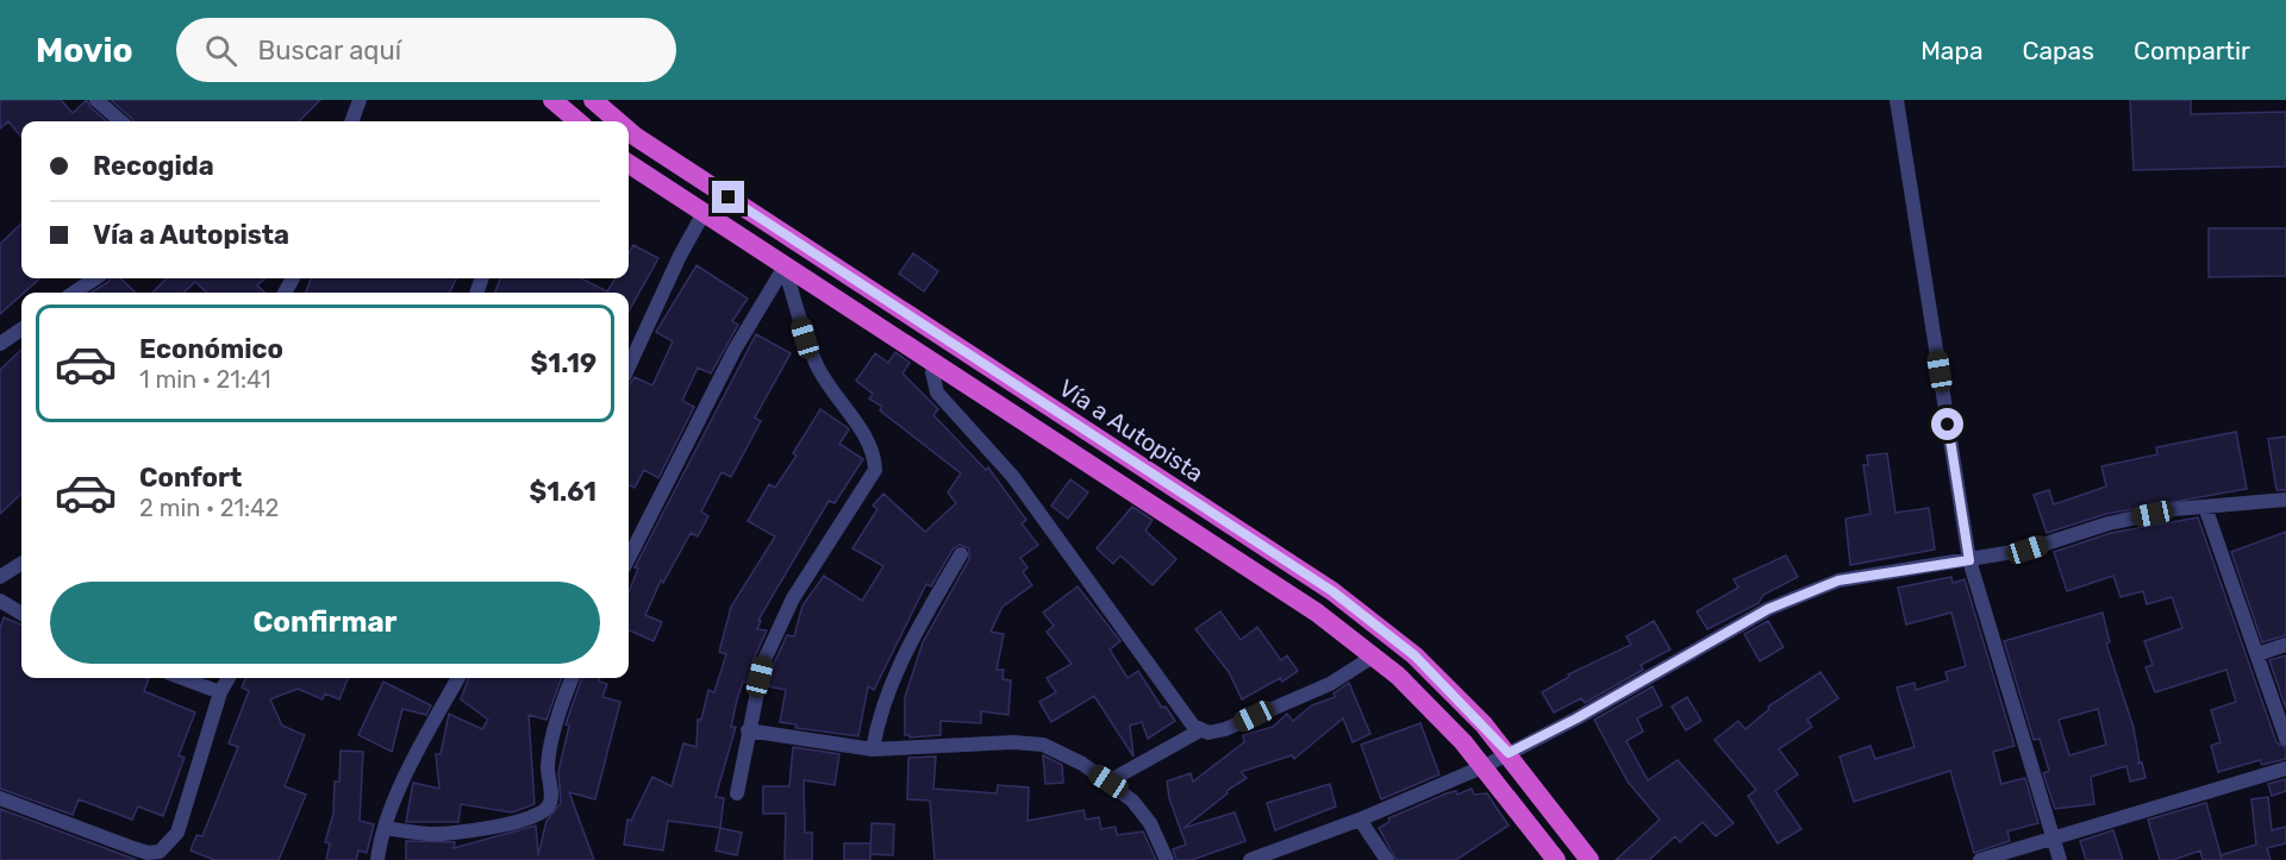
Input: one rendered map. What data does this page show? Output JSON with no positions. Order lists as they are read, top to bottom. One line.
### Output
{"streets":{"highway":["Vía a Autopista"]},"page":{"header":"Movio","search":"Buscar aquí","nav":["Mapa","Capas","Compartir"],"banner":["Recogida","Vía a Autopista"],"list":[{"name":"Económico","note":"1 min · 21:41","value":"$1.19"},{"name":"Confort","note":"2 min · 21:42","value":"$1.61"}],"buttons":"Confirmar"}}
